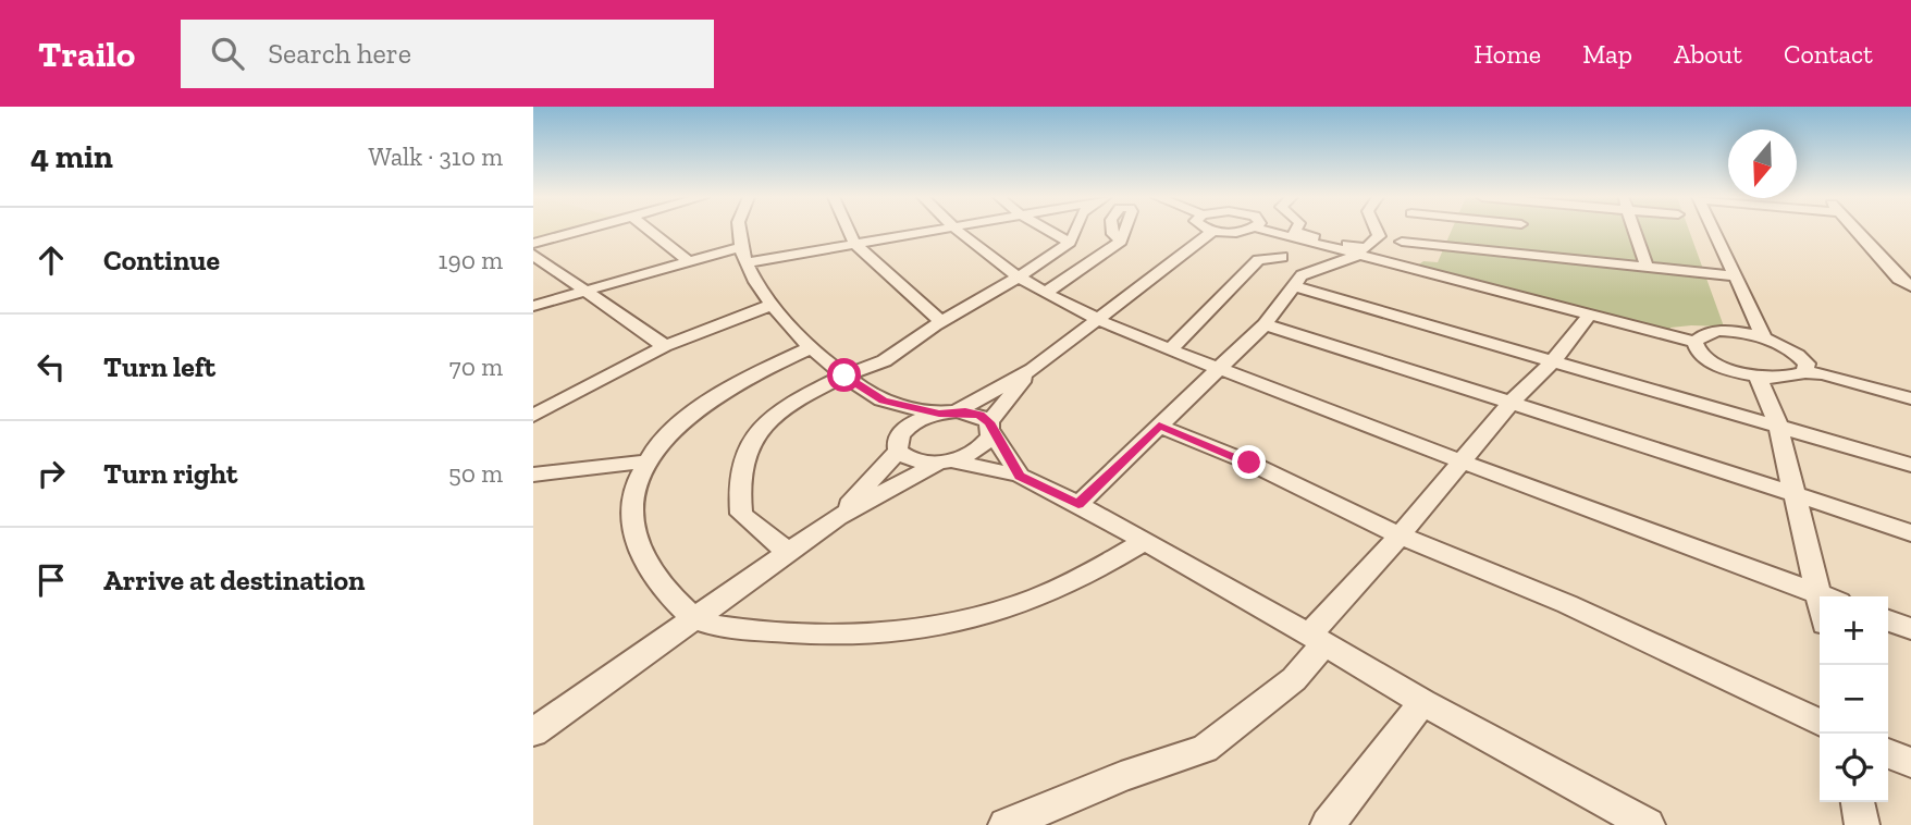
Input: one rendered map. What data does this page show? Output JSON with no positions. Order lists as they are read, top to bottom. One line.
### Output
{"north":"bottom","page":{"header":"Trailo","search":"Search here","nav":["Home","Map","About","Contact"],"heading":["4 min","Walk · 310 m"],"list":[["Continue","190 m"],["Turn left","70 m"],["Turn right","50 m"],"Arrive at destination"],"map_buttons":["+","−"]}}
